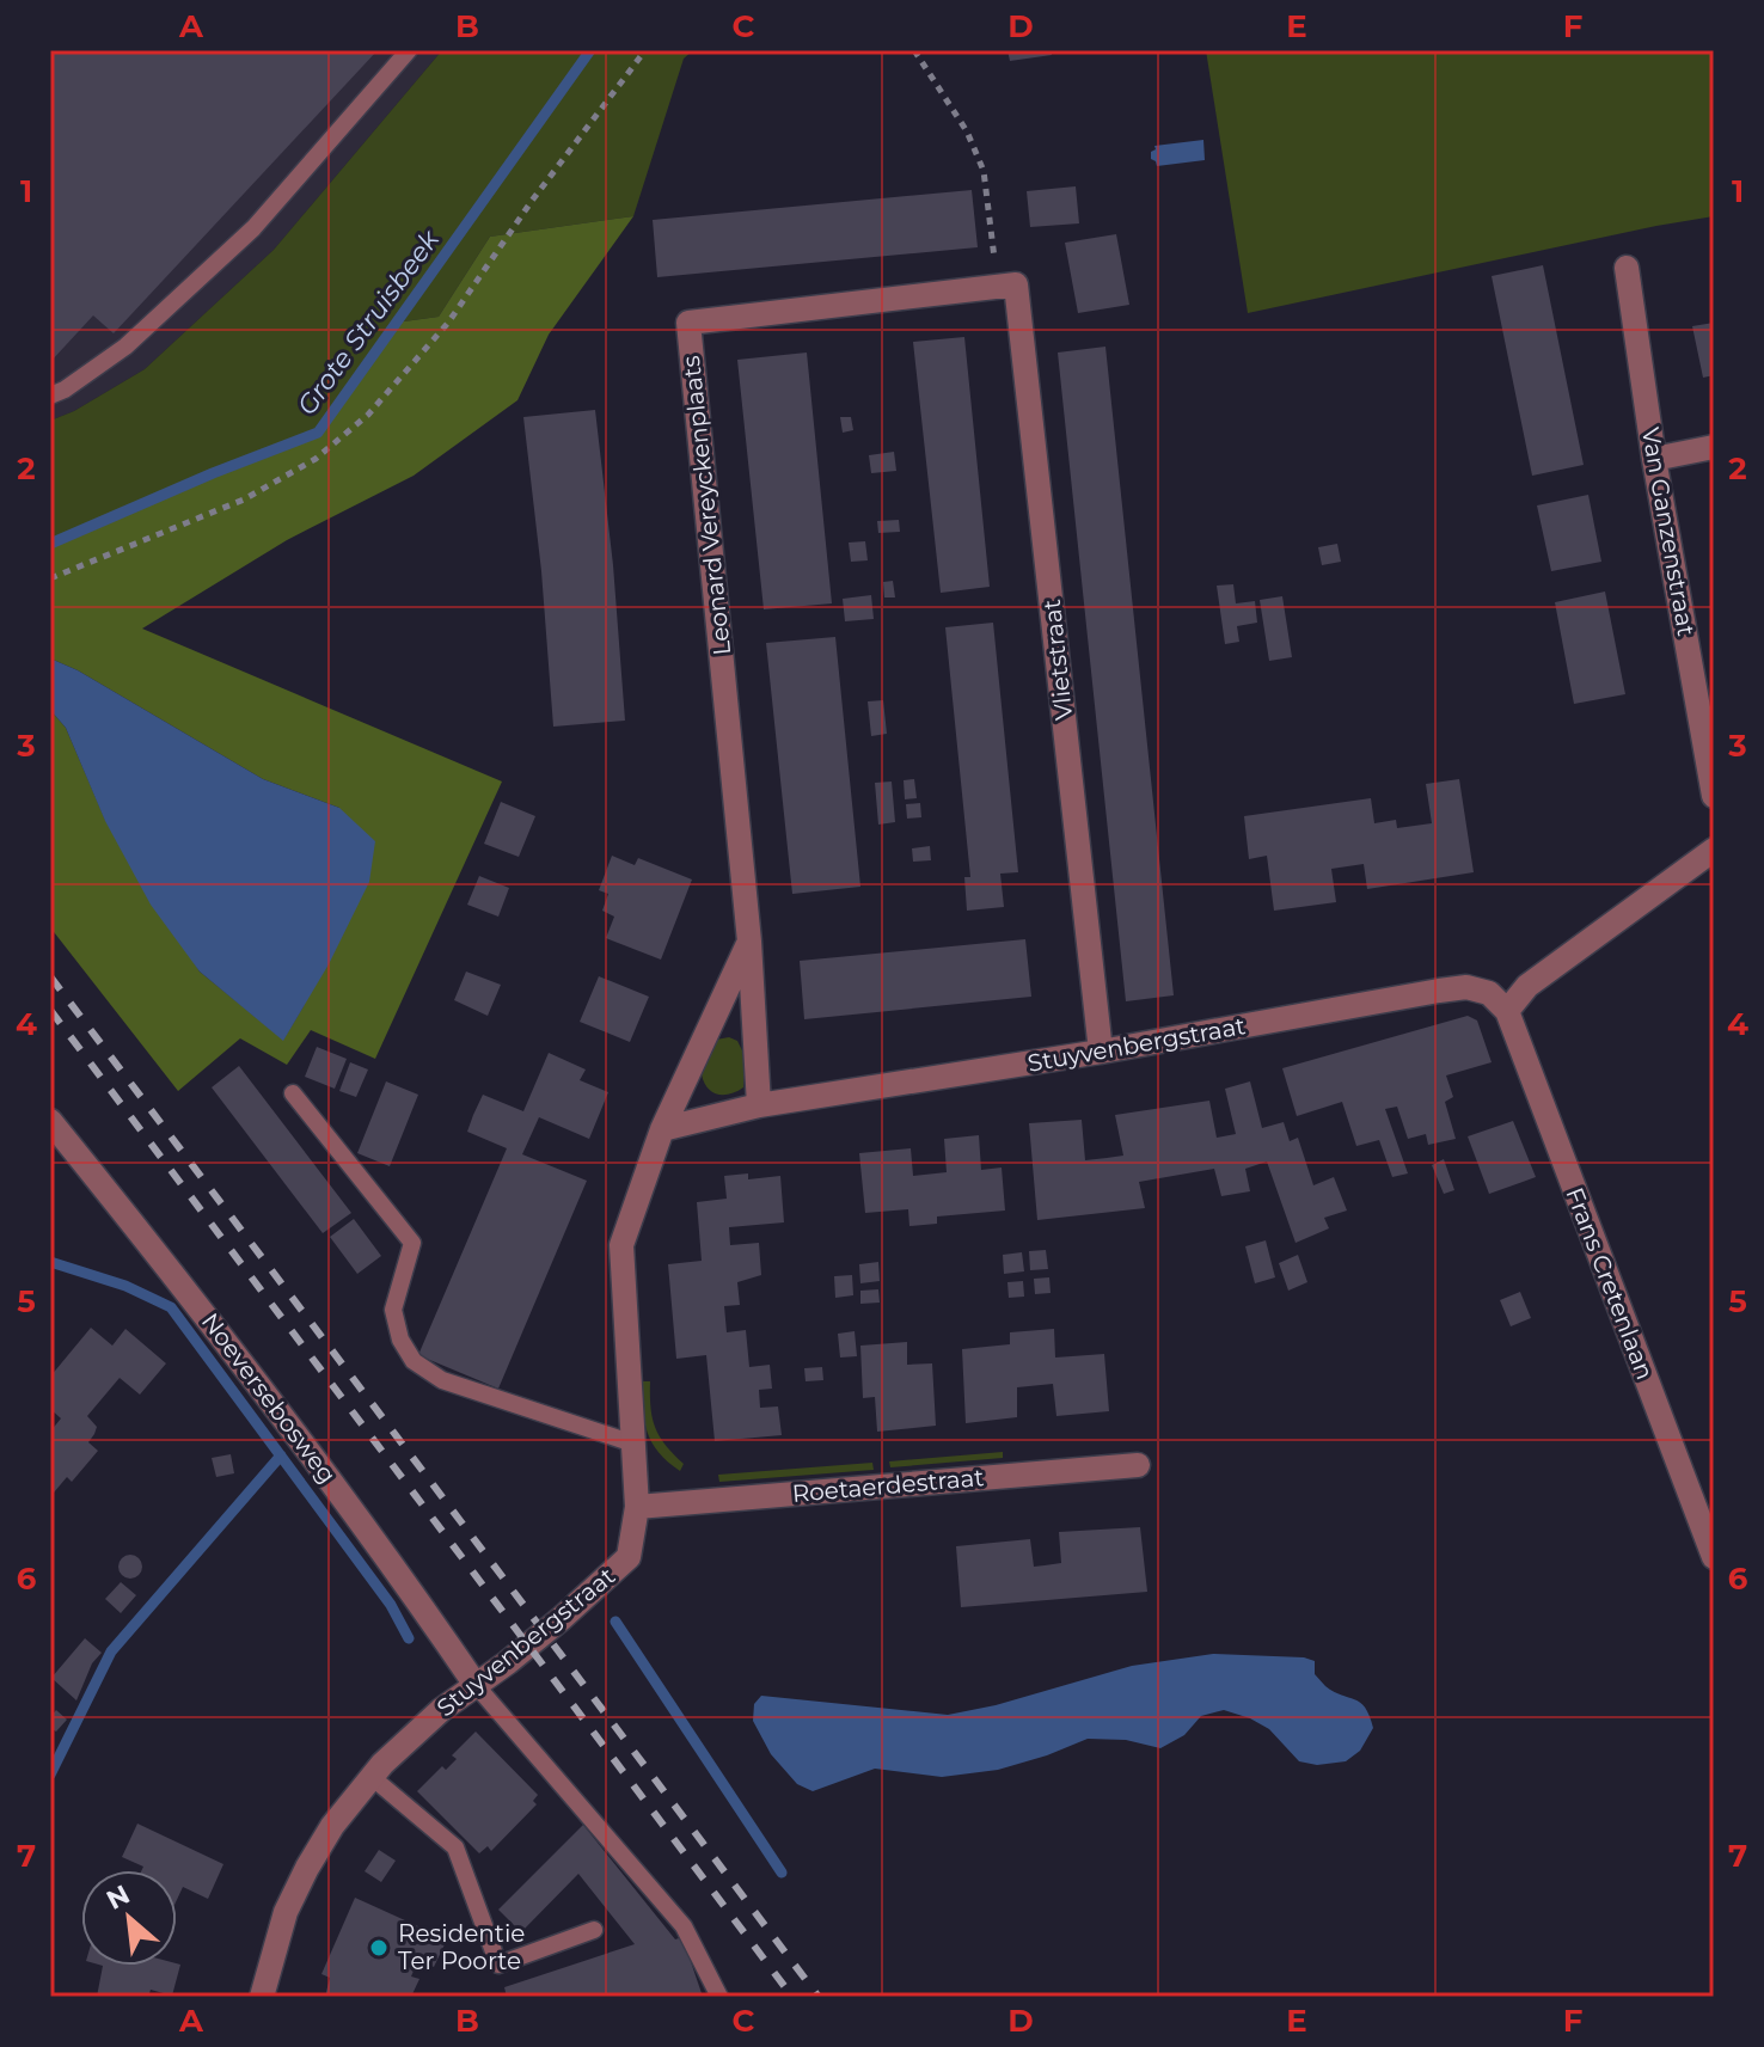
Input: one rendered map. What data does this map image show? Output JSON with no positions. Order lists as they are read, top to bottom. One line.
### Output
{"streets":{"street":["Leonard Vereyckenplaats","Van Ganzenstraat","Vlietstraat","Stuyvenbergstraat","Frans Cretenlaan","Noeversebosweg","Roetaerdestraat"]},"crossings":[["Leonard Vereyckenplaats","Vlietstraat"],["Leonard Vereyckenplaats","Stuyvenbergstraat"],["Vlietstraat","Stuyvenbergstraat"],["Stuyvenbergstraat","Frans Cretenlaan"],["Stuyvenbergstraat","Noeversebosweg"],["Stuyvenbergstraat","Roetaerdestraat"]],"water":["Grote Struisbeek"],"places":["Residentie Ter Poorte"],"north":"top left","grid":{"columns":["A","B","C","D","E","F"],"rows":["1","2","3","4","5","6","7"]}}
